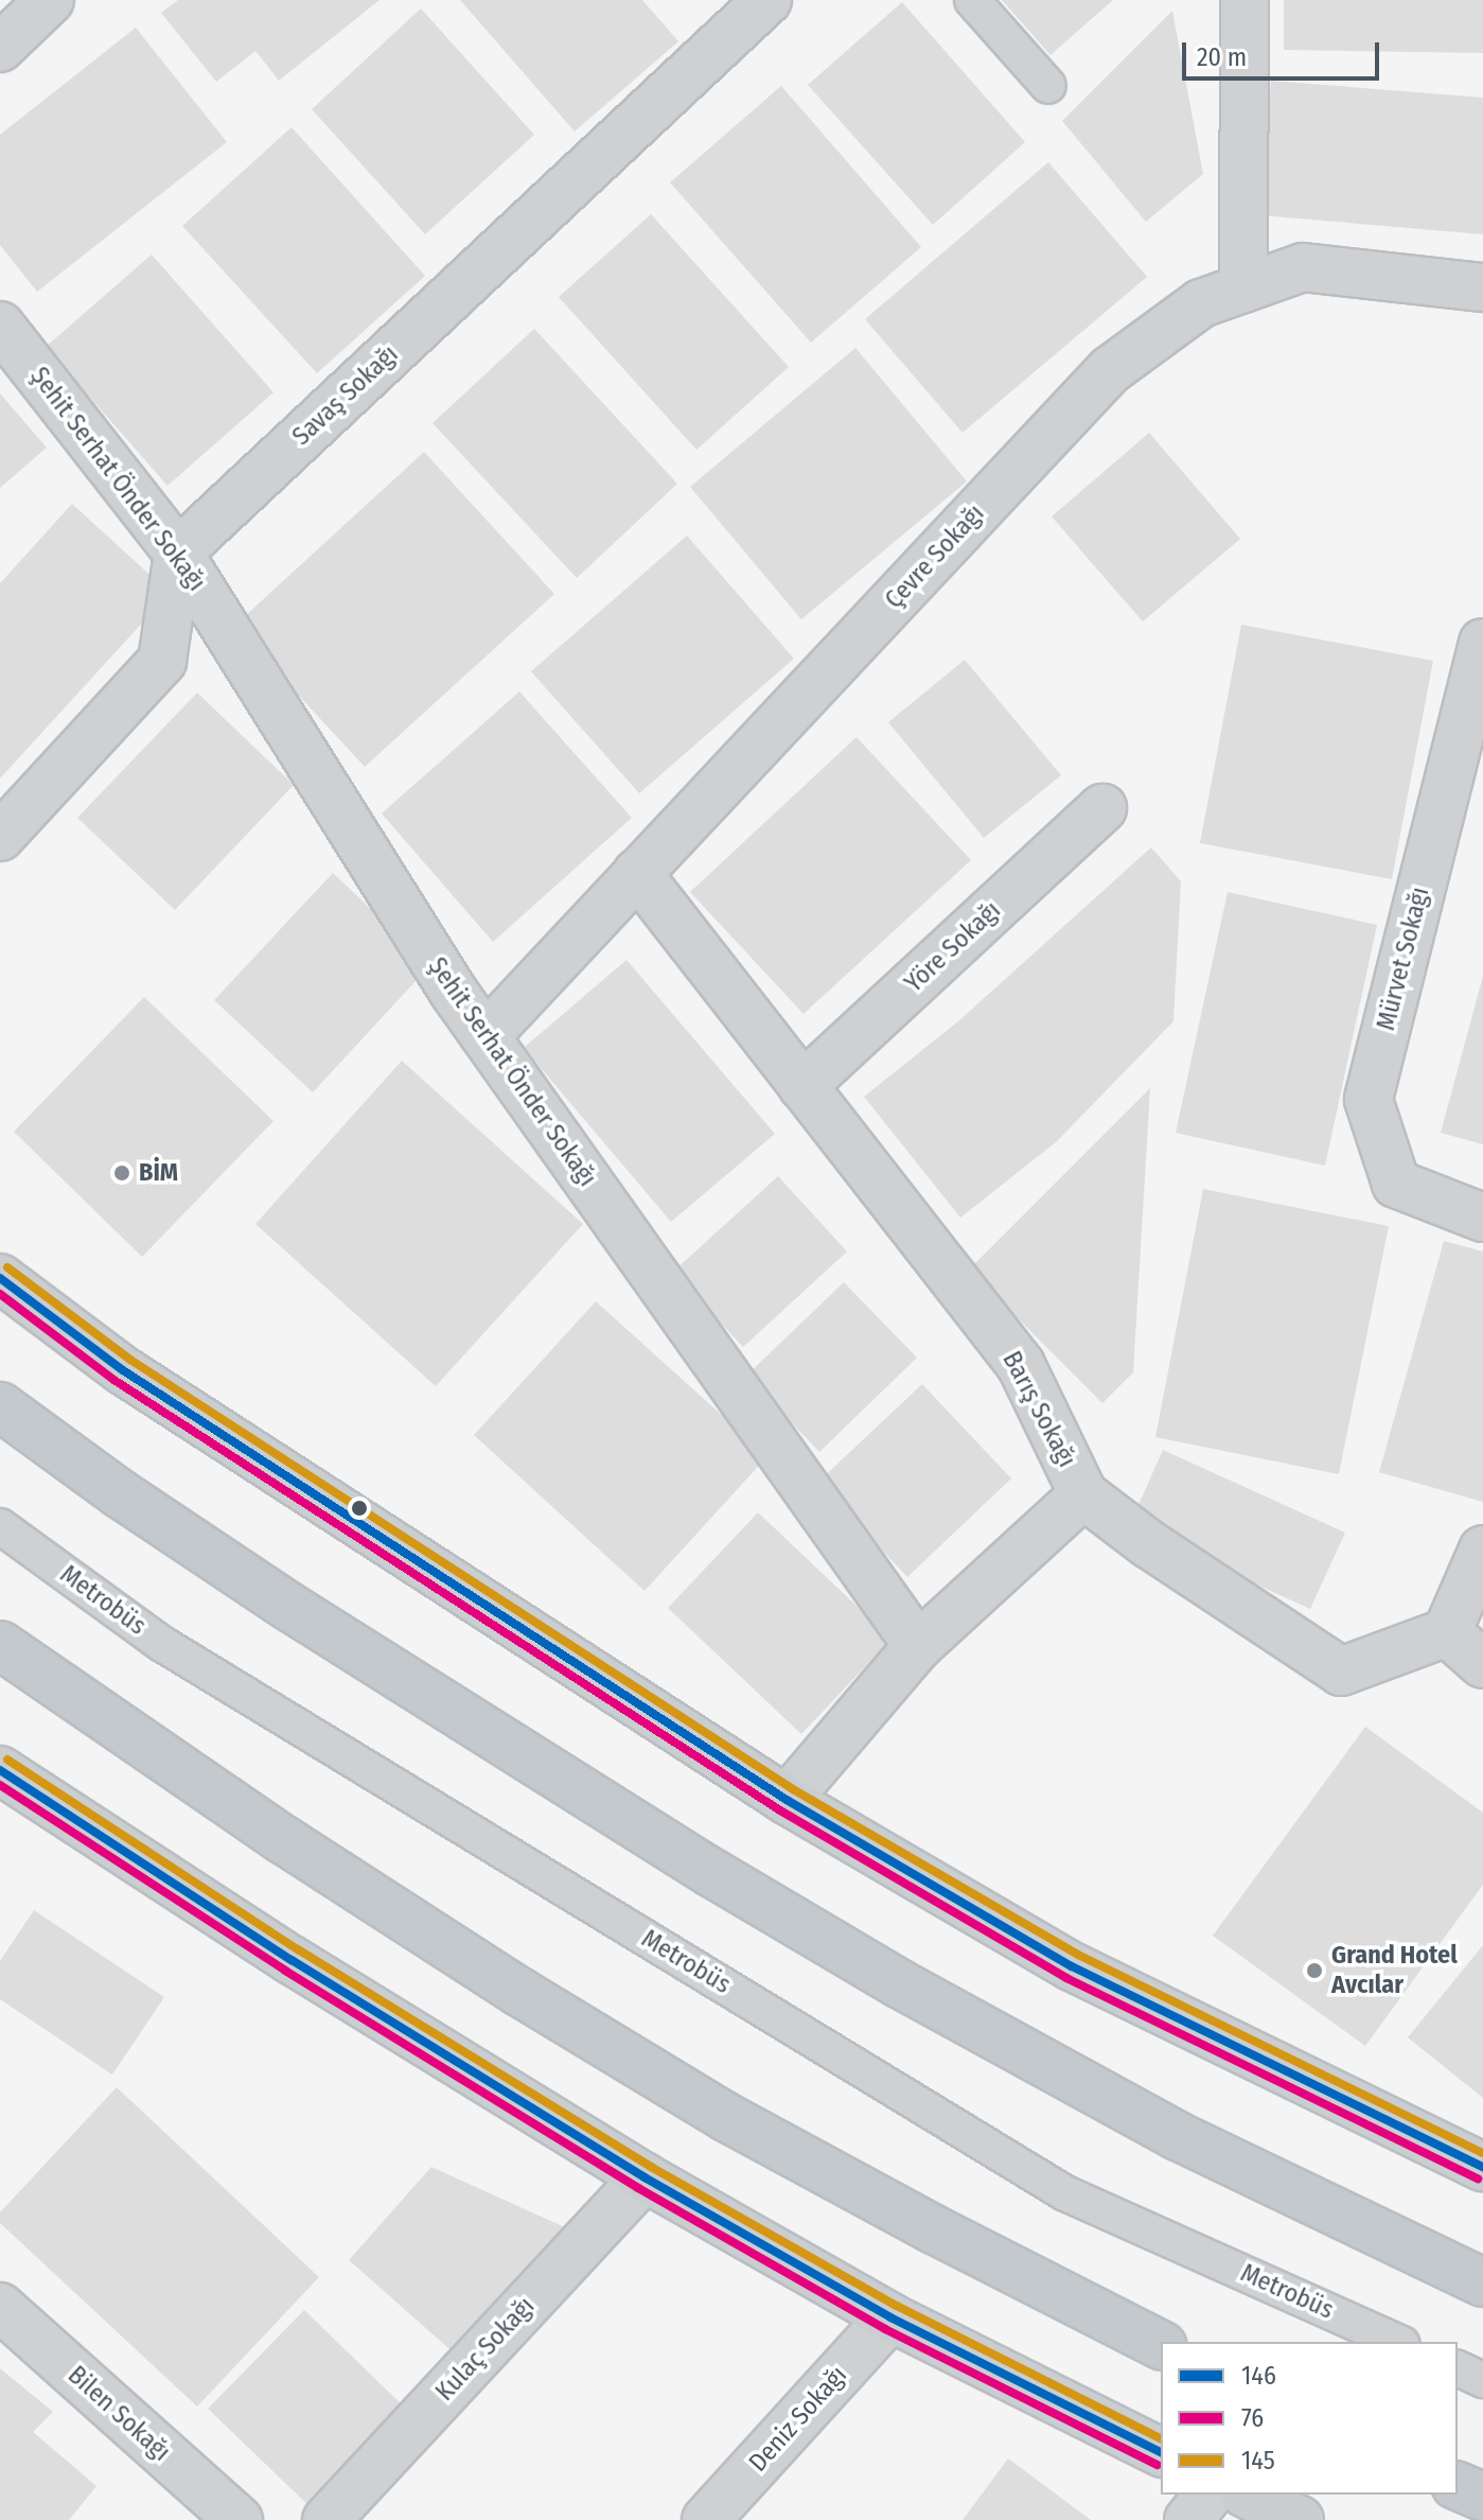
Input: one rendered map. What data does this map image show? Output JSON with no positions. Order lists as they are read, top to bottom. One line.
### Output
{"streets":{"street":["Savaş Sokağı","Şehit Serhat Önder Sokağı","Çevre Sokağı","Yöre Sokağı","Mürvet Sokağı","Barış Sokağı","Kulaç Sokağı","Bilen Sokağı","Deniz Sokağı"],"lane":["Metrobüs"]},"crossings":[["Savaş Sokağı","Şehit Serhat Önder Sokağı"],["Şehit Serhat Önder Sokağı","Çevre Sokağı"],["Çevre Sokağı","Barış Sokağı"],["Yöre Sokağı","Barış Sokağı"]],"places":["BİM","Grand Hotel Avcılar"],"lines":["transit line 145","transit line 146","transit line 76"],"legend":["146","76","145"],"scale_bar":"20 m"}
